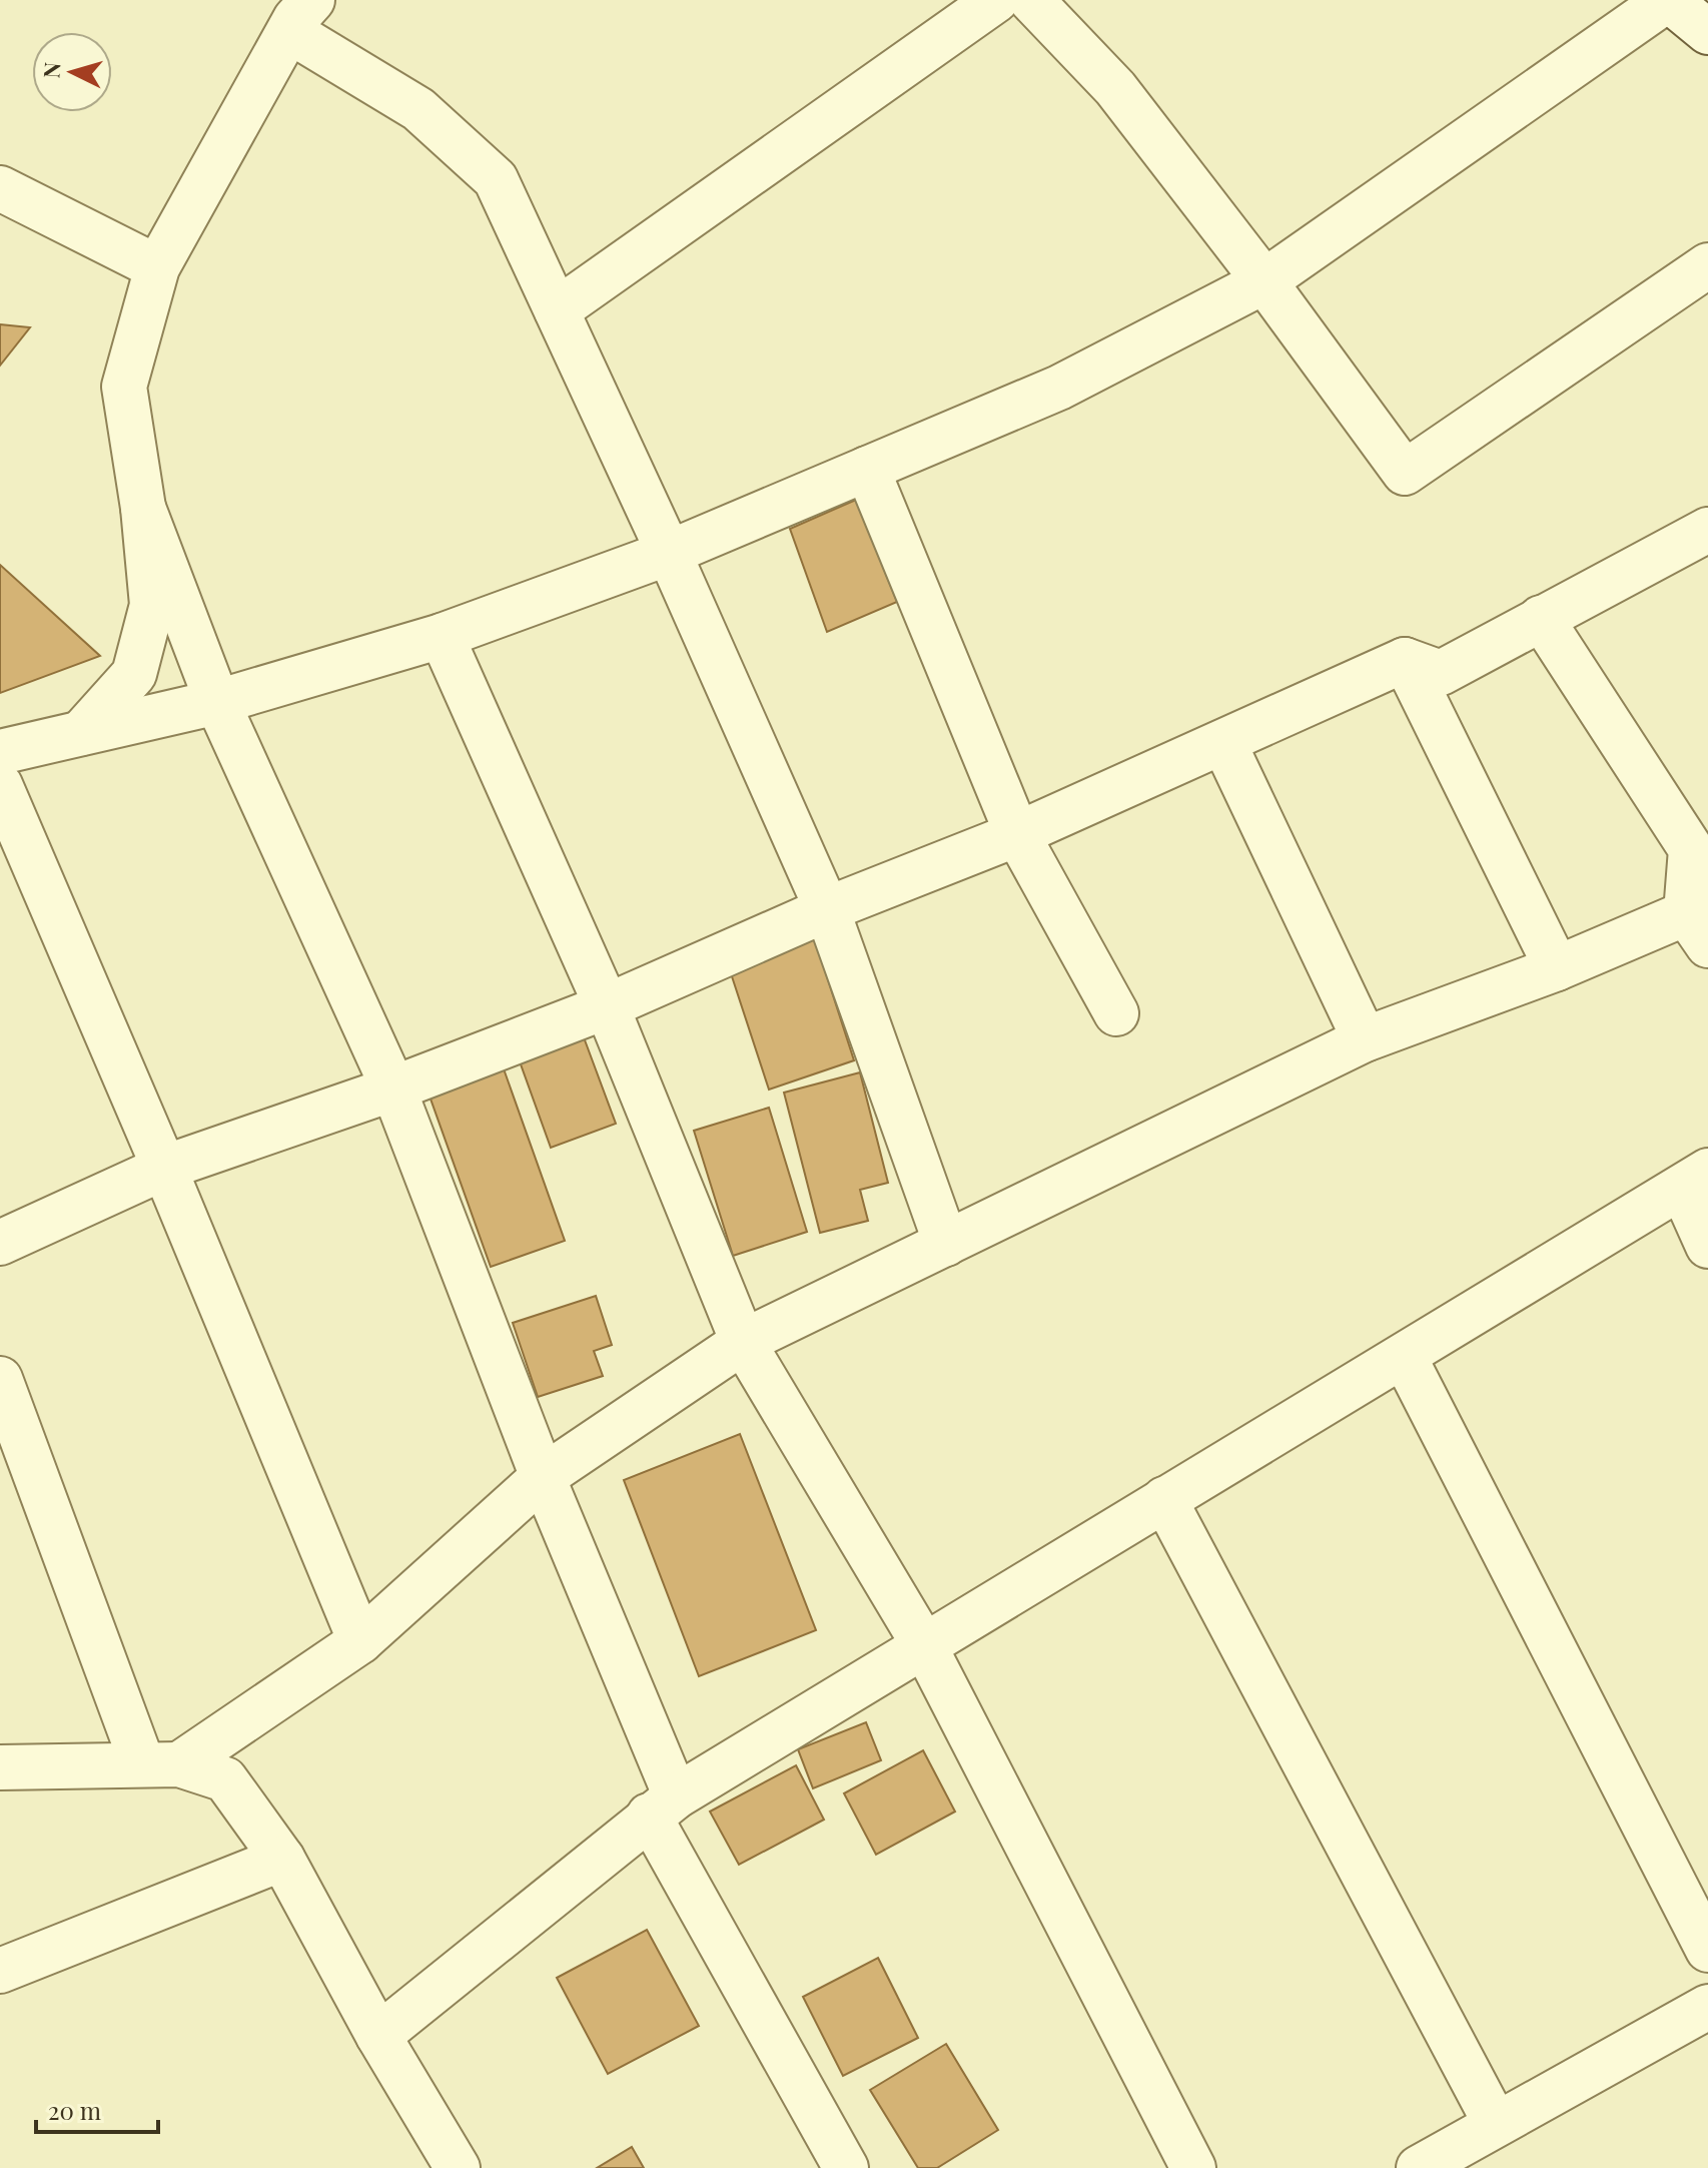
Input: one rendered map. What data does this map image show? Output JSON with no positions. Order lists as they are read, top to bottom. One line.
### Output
{"scale_bar":"20 m","north":"left"}
